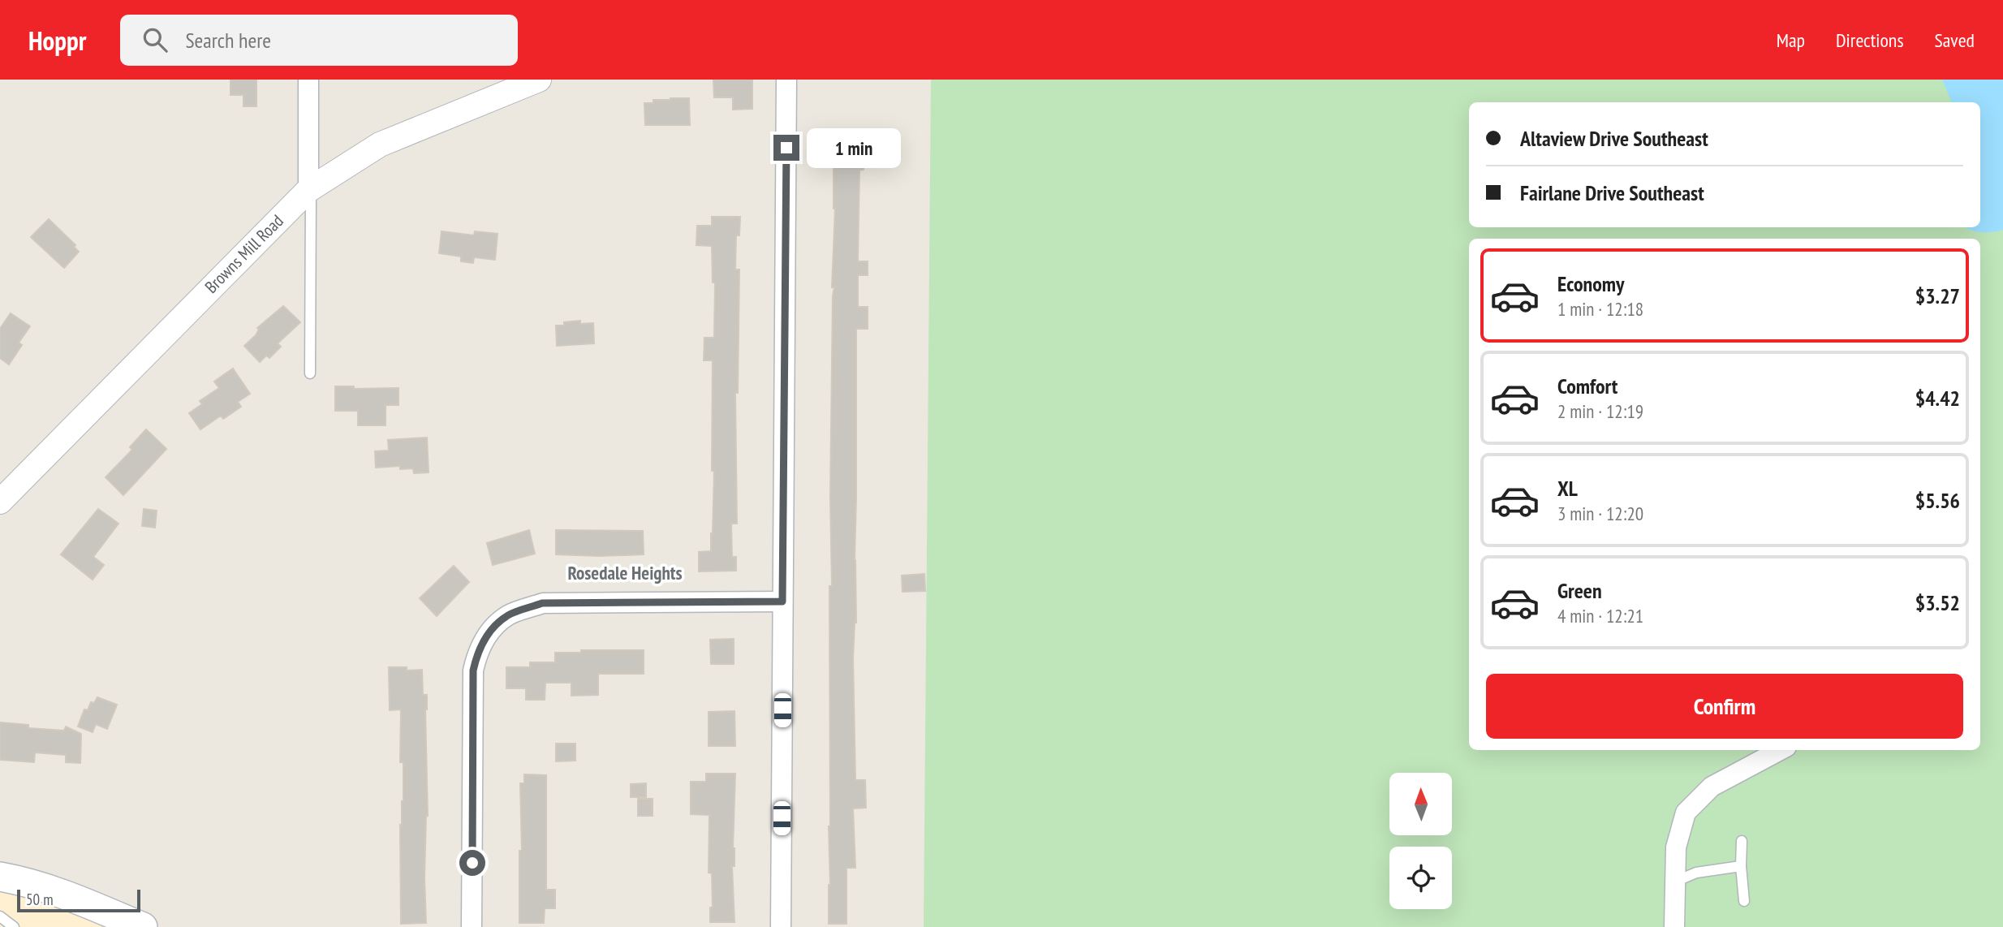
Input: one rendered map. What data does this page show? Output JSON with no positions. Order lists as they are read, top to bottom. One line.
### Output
{"streets":{"street":["Browns Mill Road"]},"districts":["Rosedale Heights"],"scale_bar":"50 m","north":"top","page":{"header":"Hoppr","search":"Search here","nav":["Map","Directions","Saved"],"banner":["Altaview Drive Southeast","Fairlane Drive Southeast"],"bubble":"1 min","list":[{"name":"Economy","note":"1 min · 12:18","value":"$3.27"},{"name":"Comfort","note":"2 min · 12:19","value":"$4.42"},{"name":"XL","note":"3 min · 12:20","value":"$5.56"},{"name":"Green","note":"4 min · 12:21","value":"$3.52"}],"buttons":"Confirm","scale":"50 m"}}
